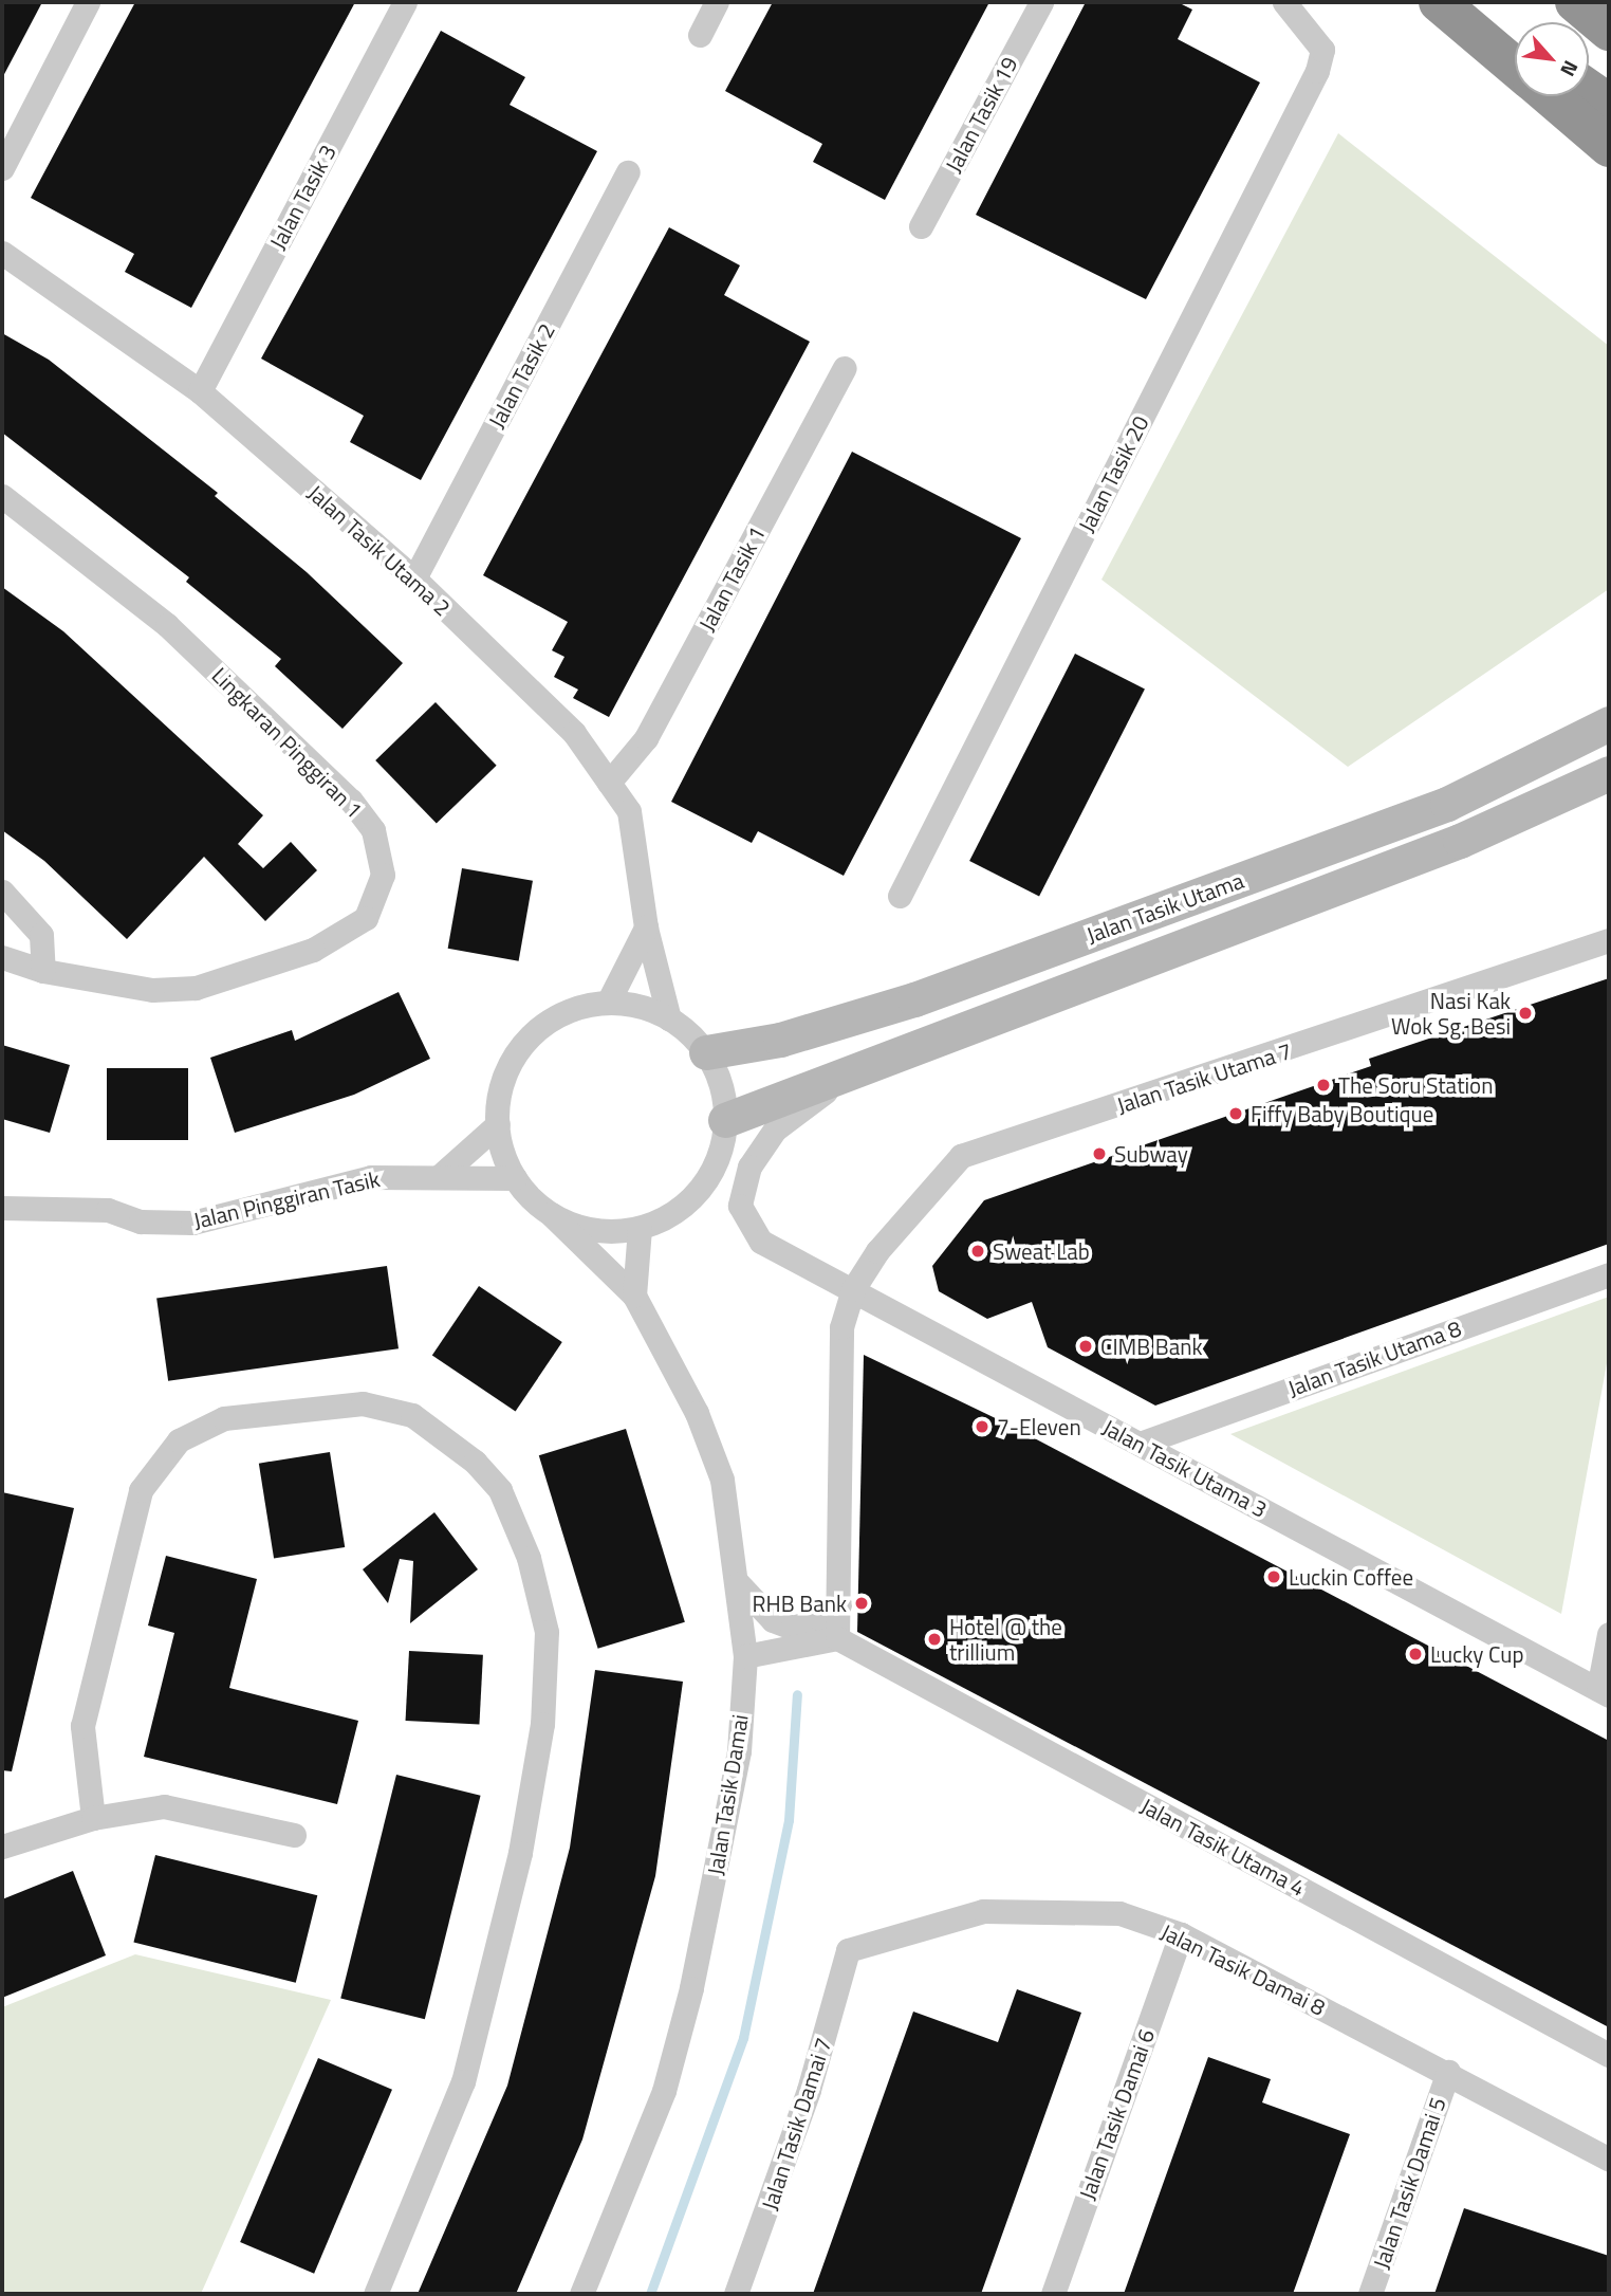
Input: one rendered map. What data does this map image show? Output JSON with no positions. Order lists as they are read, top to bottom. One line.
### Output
{"streets":{"street":["Jalan Tasik 19","Jalan Tasik 3","Jalan Tasik 2","Jalan Tasik 20","Jalan Tasik Utama 2","Jalan Tasik 1","Lingkaran Pinggiran 1","Jalan Tasik Utama","Jalan Tasik Utama 7","Jalan Pinggiran Tasik","Jalan Tasik Utama 8","Jalan Tasik Utama 3","Jalan Tasik Damai","Jalan Tasik Utama 4","Jalan Tasik Damai 8","Jalan Tasik Damai 6","Jalan Tasik Damai 7","Jalan Tasik Damai 5"]},"crossings":[["Jalan Tasik 3","Jalan Tasik Utama 2"],["Jalan Tasik 2","Jalan Tasik Utama 2"],["Jalan Tasik Utama 2","Jalan Tasik 1"],["Jalan Tasik Utama 2","Jalan Tasik Utama"],["Jalan Tasik Utama 2","Jalan Pinggiran Tasik"],["Jalan Tasik Utama 2","Jalan Tasik Damai"],["Jalan Tasik Utama","Jalan Pinggiran Tasik"],["Jalan Tasik Utama","Jalan Tasik Utama 3"],["Jalan Tasik Utama","Jalan Tasik Damai"],["Jalan Tasik Utama 7","Jalan Tasik Utama 3"],["Jalan Pinggiran Tasik","Jalan Tasik Damai"],["Jalan Tasik Utama 8","Jalan Tasik Utama 3"],["Jalan Tasik Damai 8","Jalan Tasik Damai 6"],["Jalan Tasik Damai 8","Jalan Tasik Damai 7"],["Jalan Tasik Damai 8","Jalan Tasik Damai 5"]],"places":["Nasi Kak Wok Sg. Besi","The Soru Station","Fiffy Baby Boutique","Subway","Sweat Lab","CIMB Bank","7-Eleven","Luckin Coffee","RHB Bank","Hotel @ the trillium","Lucky Cup"],"north":"bottom right"}
